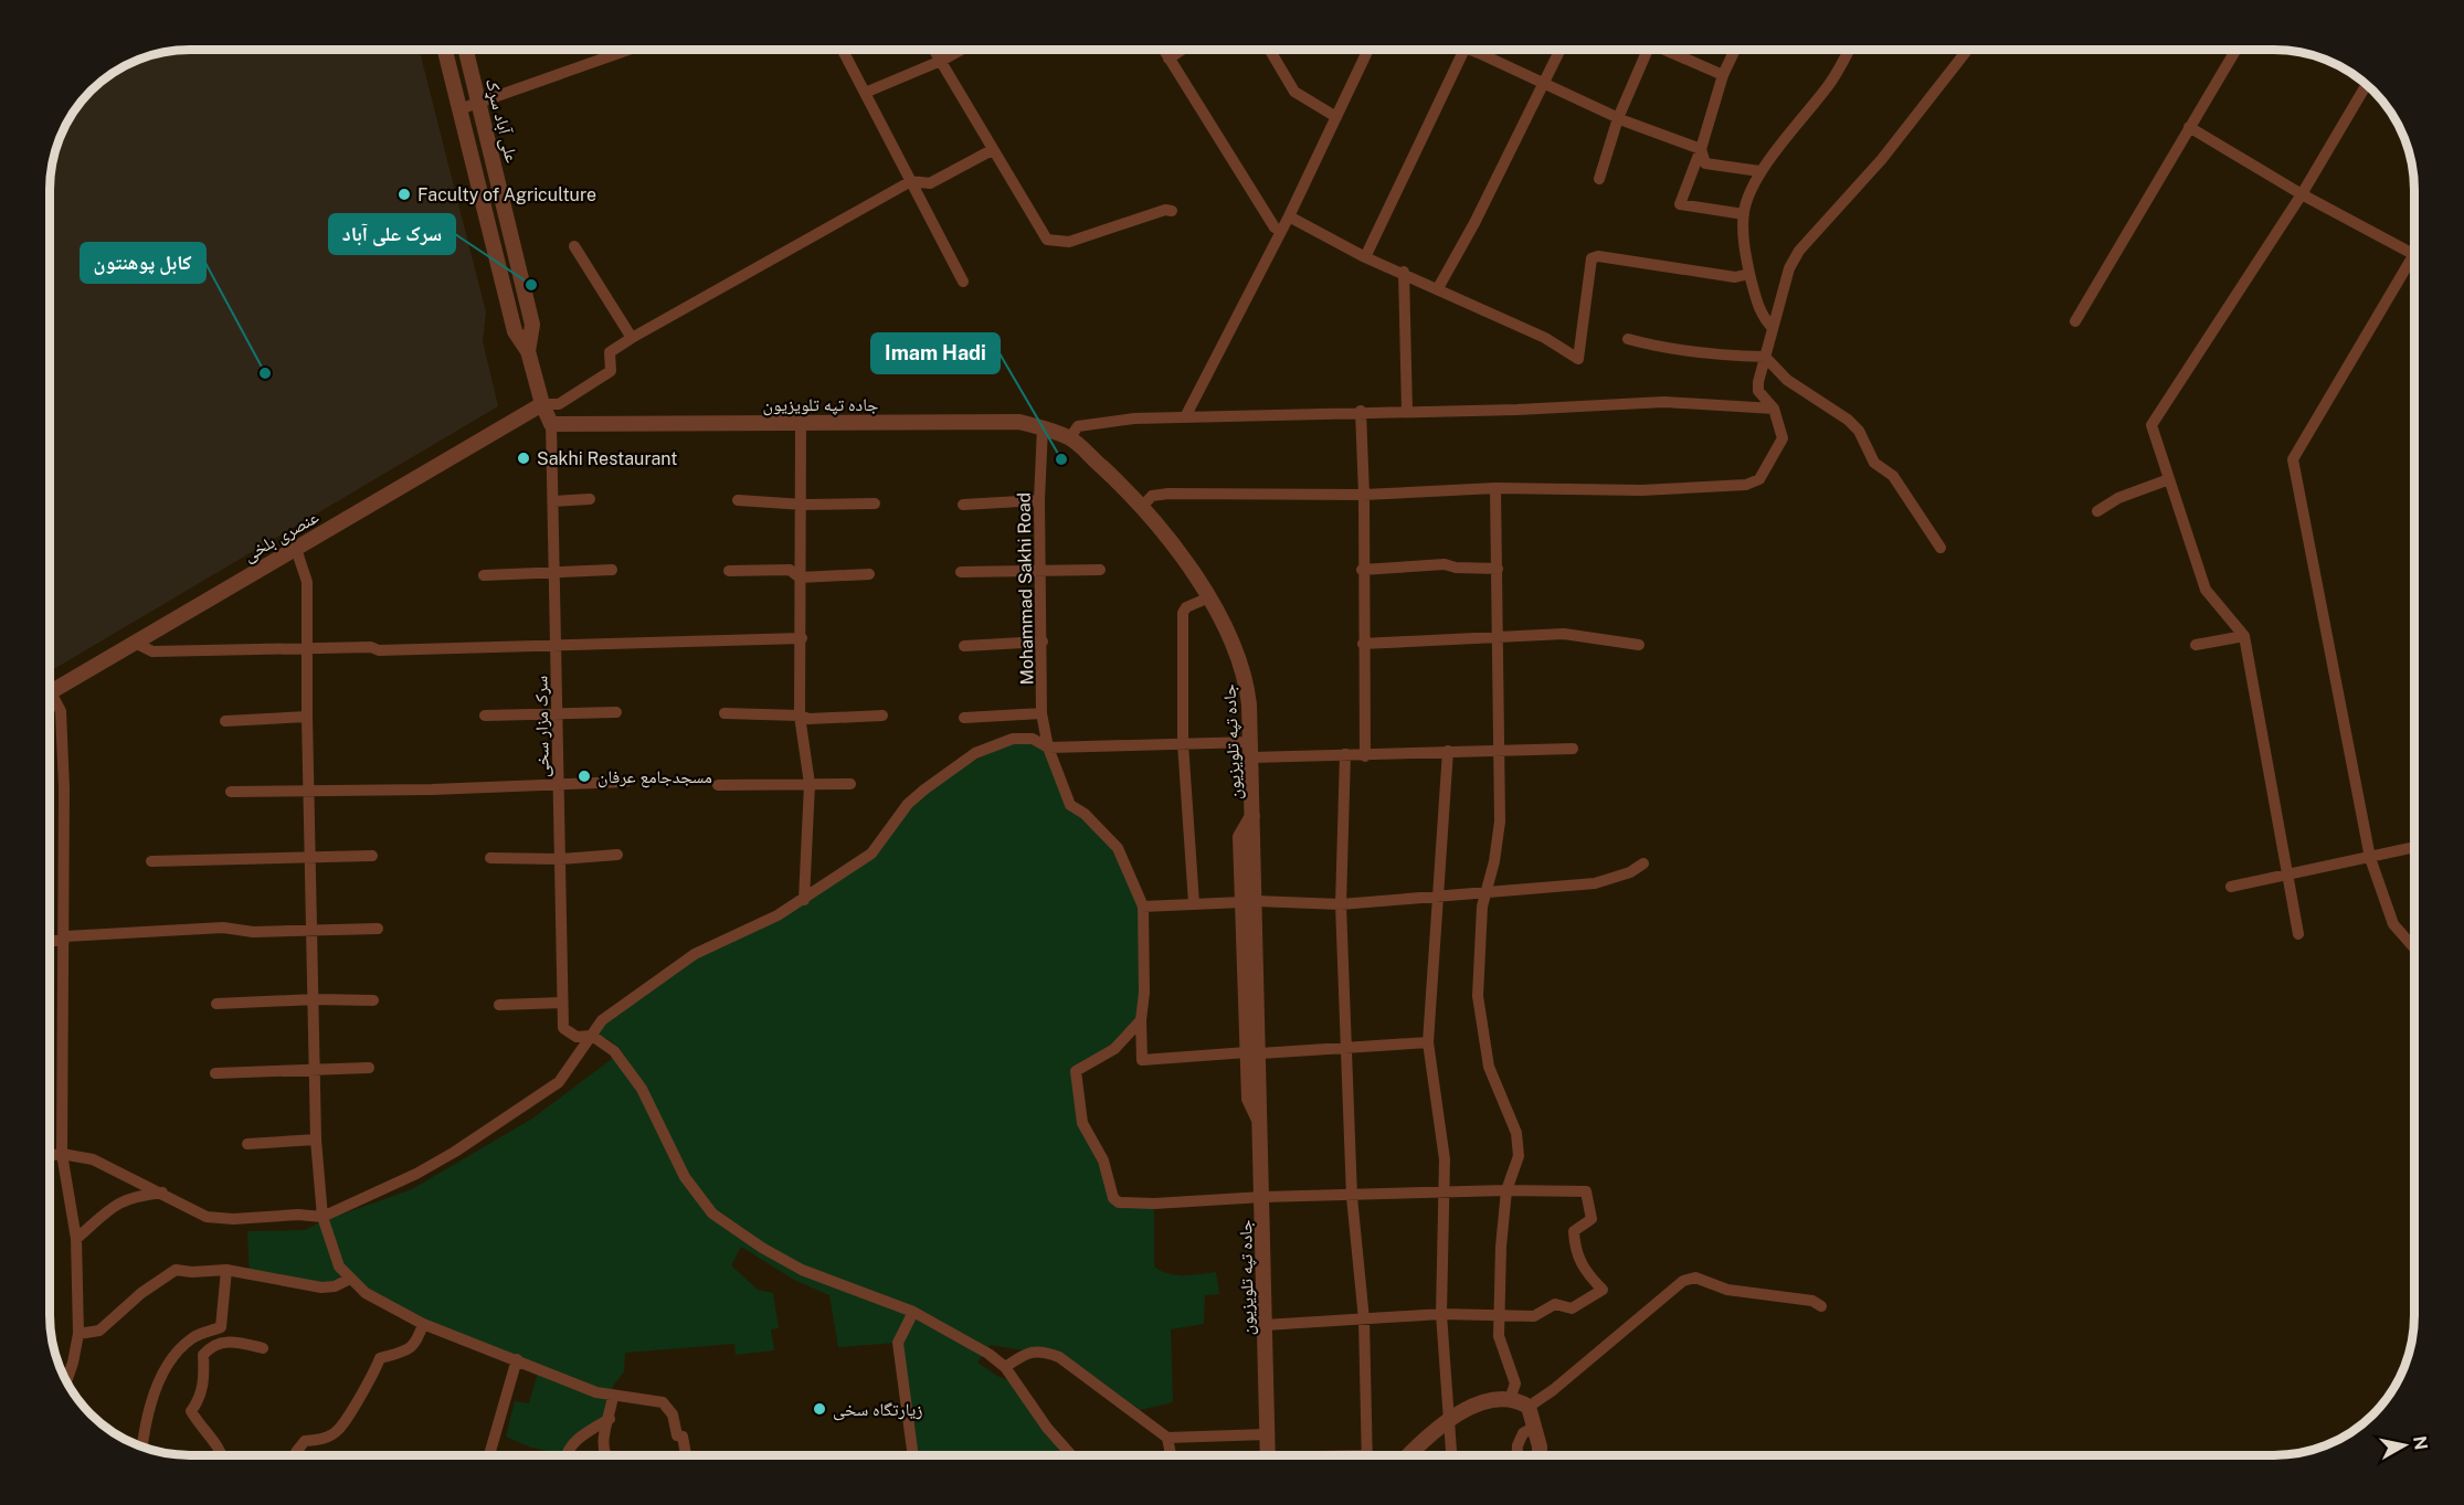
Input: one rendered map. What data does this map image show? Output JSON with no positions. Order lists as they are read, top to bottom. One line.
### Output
{"streets":{"street":["علی آباد سړک","جاده تپه تلویزیون","عنصری بلخی","Mohammad Sakhi Road","سرک مزار سخی"]},"crossings":[["علی آباد سړک","جاده تپه تلویزیون"],["علی آباد سړک","عنصری بلخی"],["علی آباد سړک","سرک مزار سخی"],["جاده تپه تلویزیون","Mohammad Sakhi Road"],["جاده تپه تلویزیون","سرک مزار سخی"]],"places":["Faculty of Agriculture","سرک علی آباد","کابل پوهنتون","Sakhi Restaurant","Imam Hadi","مسجدجامع عرفان","زیارتگاه سخی"],"north":"right"}
